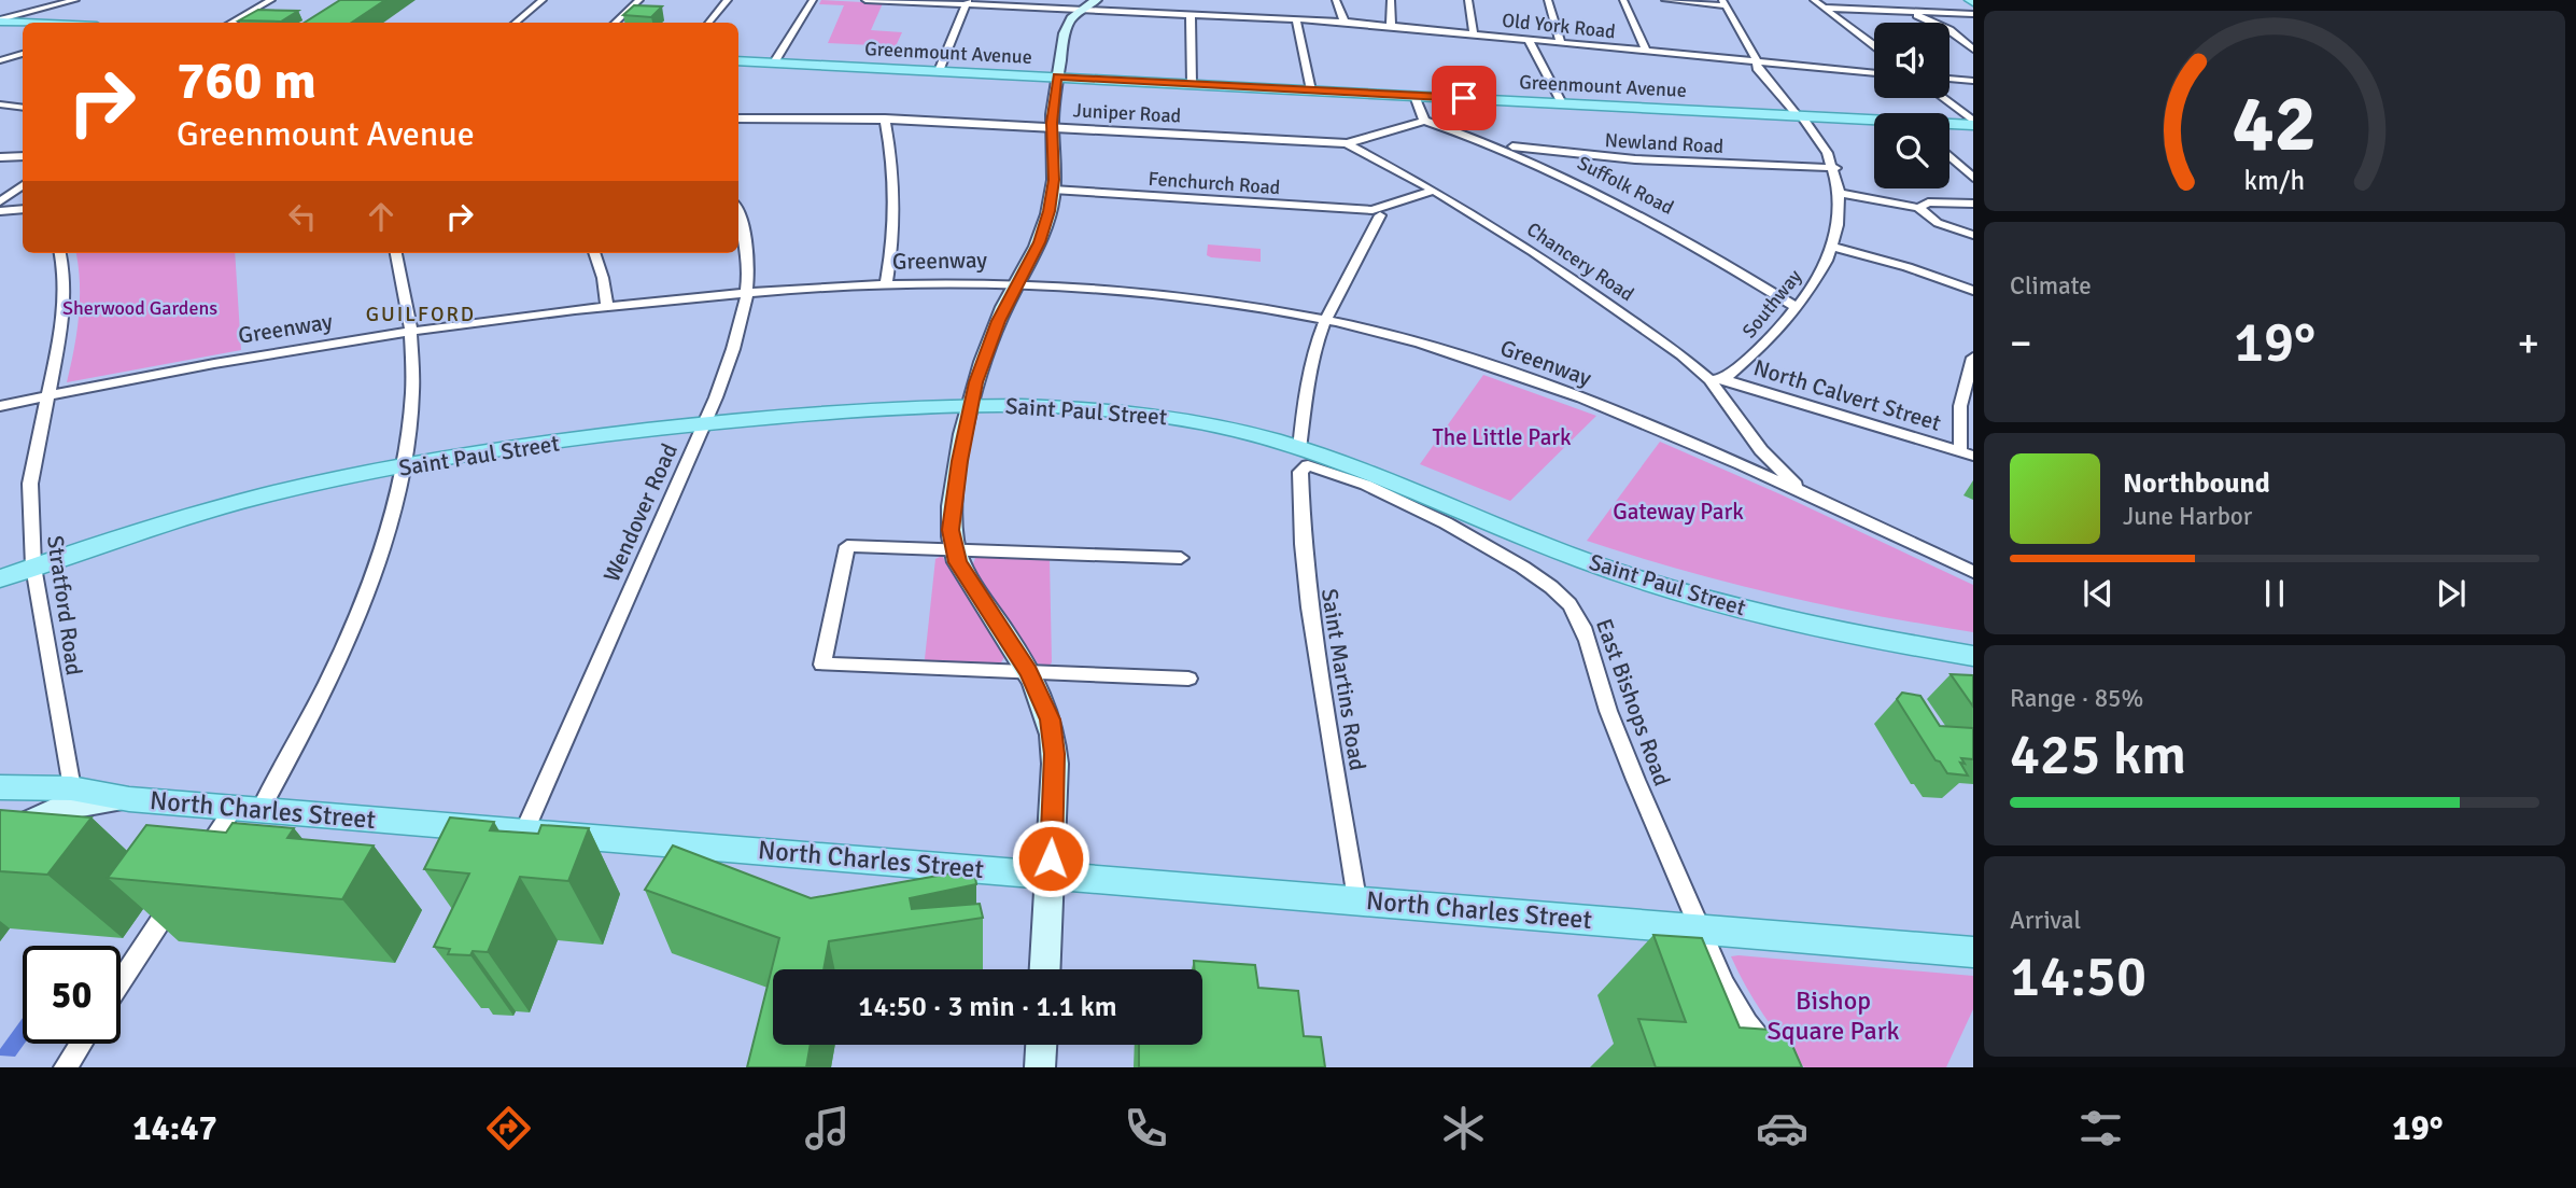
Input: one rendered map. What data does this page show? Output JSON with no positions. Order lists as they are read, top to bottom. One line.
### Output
{"streets":{"main road":["Greenmount Avenue","Saint Paul Street","North Charles Street"],"street":["Old York Road","Juniper Road","Newland Road","Fenchurch Road","Suffolk Road","Greenway","Chancery Road","Southway","North Calvert Street","Wendover Road","Stratford Road","Saint Martins Road","East Bishops Road"]},"crossings":[["Old York Road","Southway"],["Greenmount Avenue","Southway"],["Juniper Road","Suffolk Road"],["Juniper Road","Chancery Road"],["Newland Road","Suffolk Road"],["Newland Road","Southway"],["Fenchurch Road","Chancery Road"],["Fenchurch Road","Saint Martins Road"],["Suffolk Road","Southway"],["Greenway","Chancery Road"],["Greenway","Wendover Road"],["Greenway","Stratford Road"],["Greenway","Saint Martins Road"],["Chancery Road","Southway"],["Chancery Road","North Calvert Street"],["Southway","North Calvert Street"],["Saint Paul Street","Wendover Road"],["Saint Paul Street","Stratford Road"],["Saint Paul Street","Saint Martins Road"],["Saint Paul Street","East Bishops Road"],["Wendover Road","North Charles Street"],["Saint Martins Road","East Bishops Road"],["Saint Martins Road","North Charles Street"],["East Bishops Road","North Charles Street"]],"districts":["GUILFORD"],"parks":["Sherwood Gardens","The Little Park","Gateway Park","Bishop Square Park"],"page":{"turn":["760 m","Greenmount Avenue"],"tile":["Climate",["Range · 85%","425 km"],["Arrival","14:50"]],"heat":["−","19°","+"],"song":["Northbound","June Harbor"],"limit":"50","trip":"14:50 · 3 min · 1.1 km","tabs":["14:47","19°"],"gauge":["42","km/h"]}}
